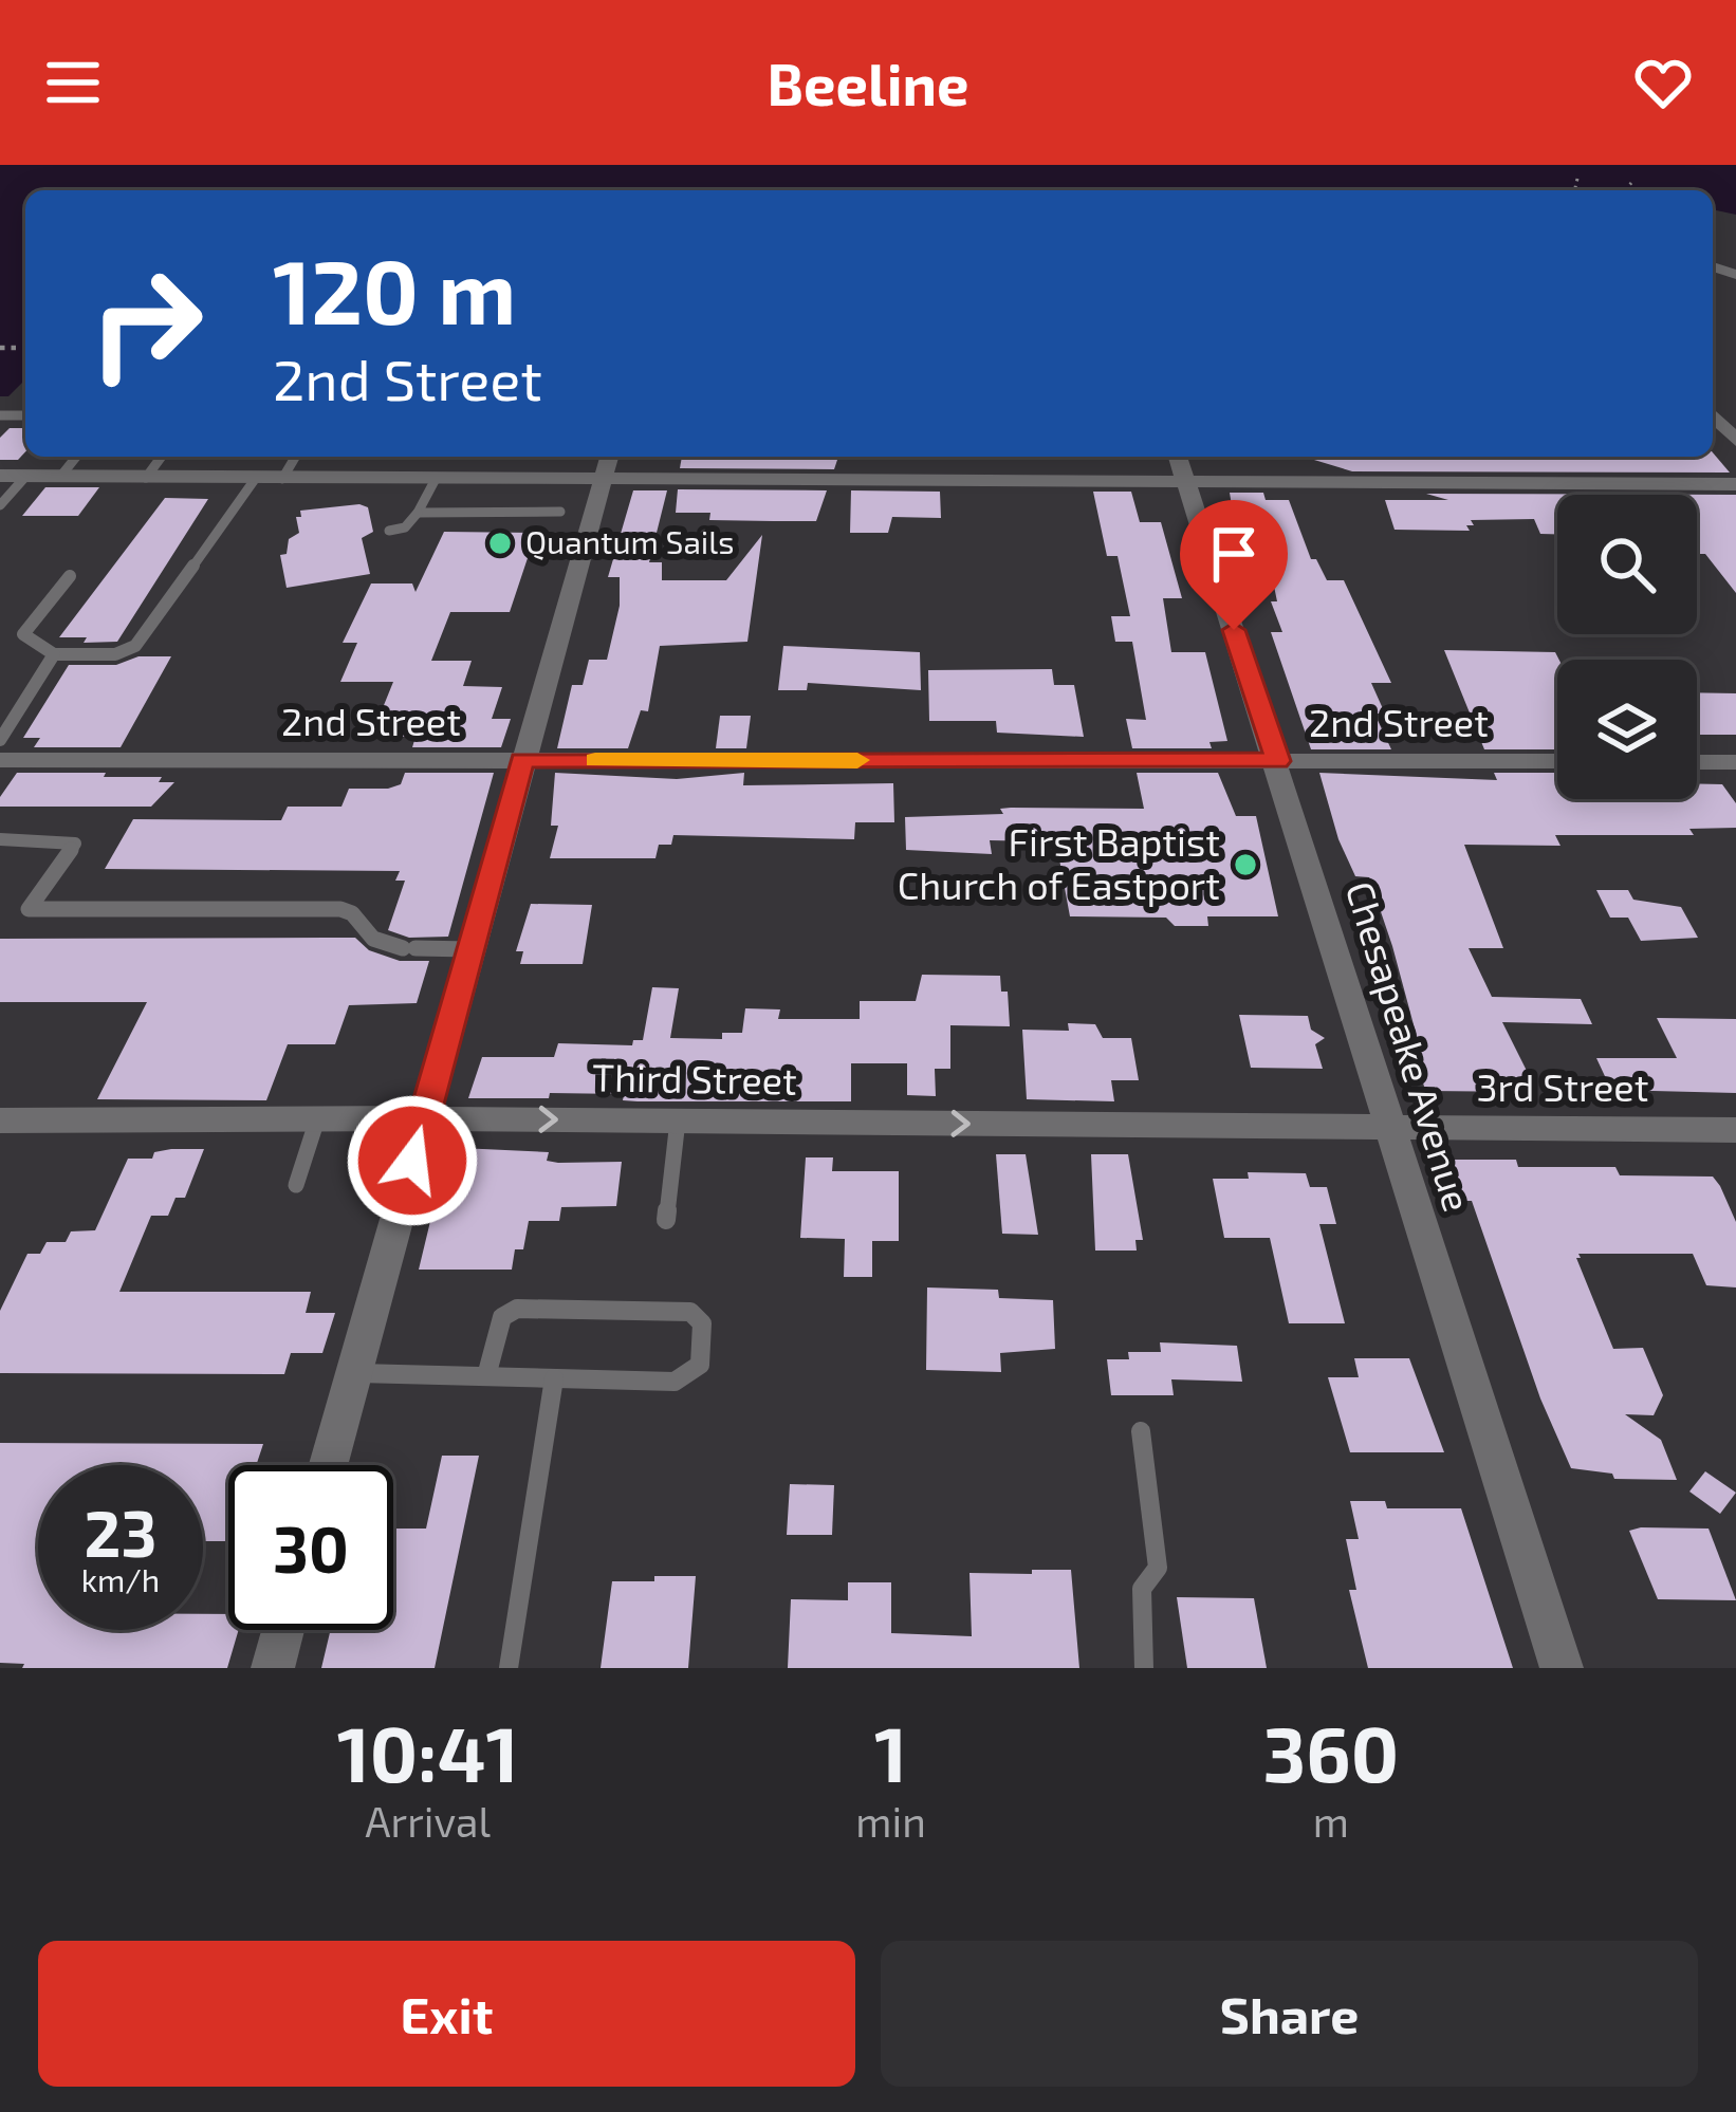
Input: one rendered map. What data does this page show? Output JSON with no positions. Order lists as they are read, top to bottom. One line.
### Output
{"streets":{"street":["2nd Street","Chesapeake Avenue","Third Street","3rd Street"]},"crossings":[["2nd Street","Chesapeake Avenue"],["Chesapeake Avenue","Third Street"],["Chesapeake Avenue","3rd Street"],["Third Street","3rd Street"]],"one_way":["Third Street"],"places":["Quantum Sails","First Baptist Church of Eastport"],"page":{"header":"Beeline","turn":["120 m","2nd Street"],"speed":"23 km/h","limit":"30","eta":["10:41","Arrival","1","min","360","m"],"buttons":["Exit","Share"]}}
